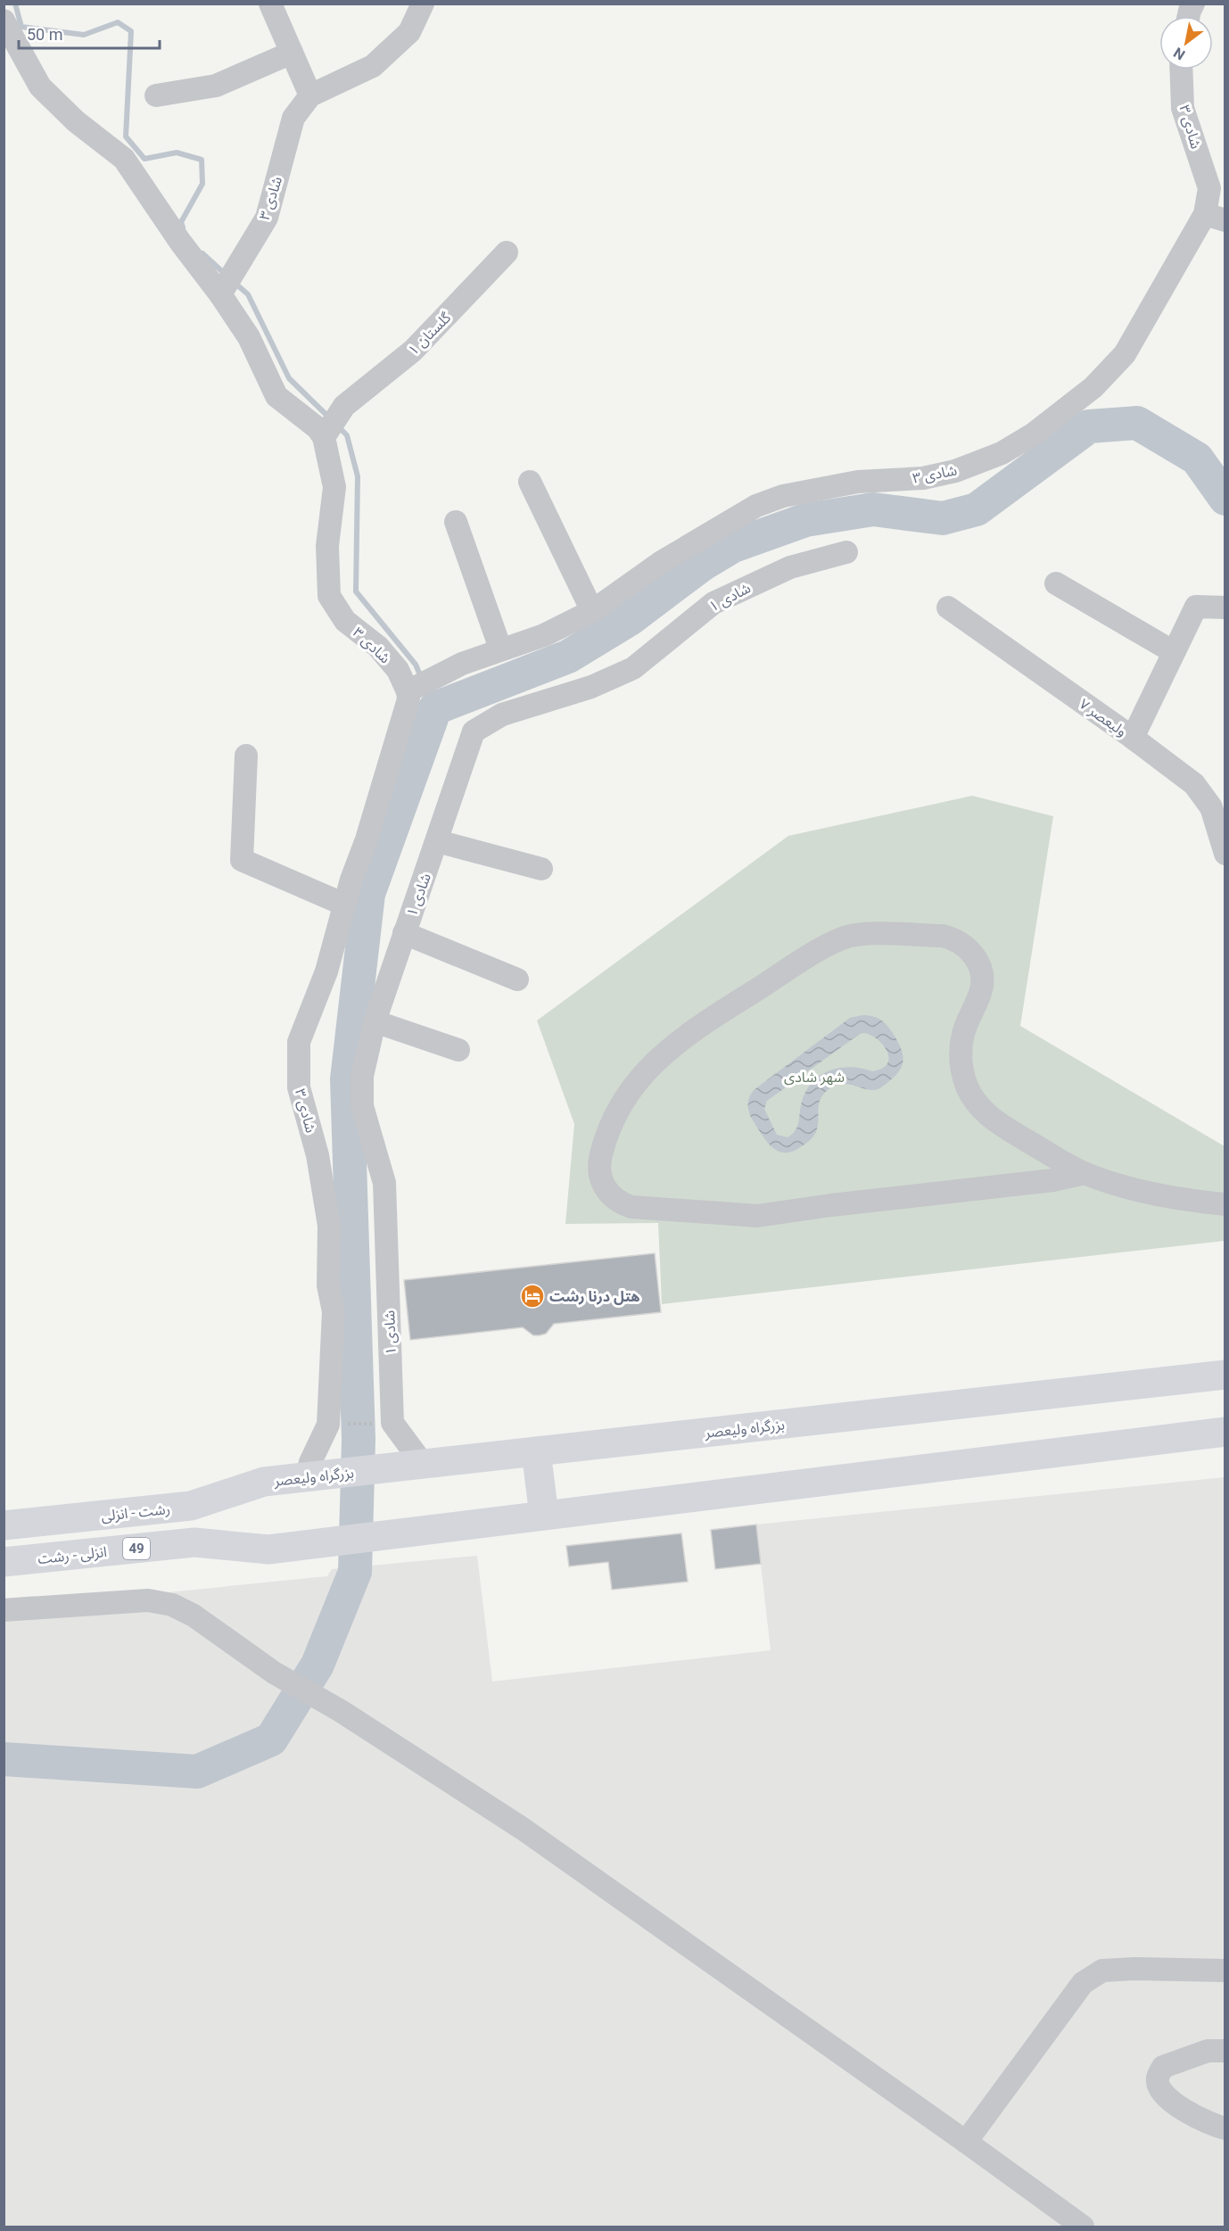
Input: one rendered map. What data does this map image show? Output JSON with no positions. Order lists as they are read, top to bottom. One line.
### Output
{"streets":{"highway":["بزرگراه ولیعصر","رشت - انزلی","49","انزلی - رشت"],"street":["شادی ۳","گلستان ۱","شادی ۱","ولیعصر ۷"]},"crossings":[["شادی ۳","گلستان ۱"],["شادی ۳","بزرگراه ولیعصر"],["بزرگراه ولیعصر","رشت - انزلی"]],"parks":["شهر شادی"],"places":{"hotel":["هتل درنا رشت"]},"scale_bar":"50 m","north":"bottom left"}
